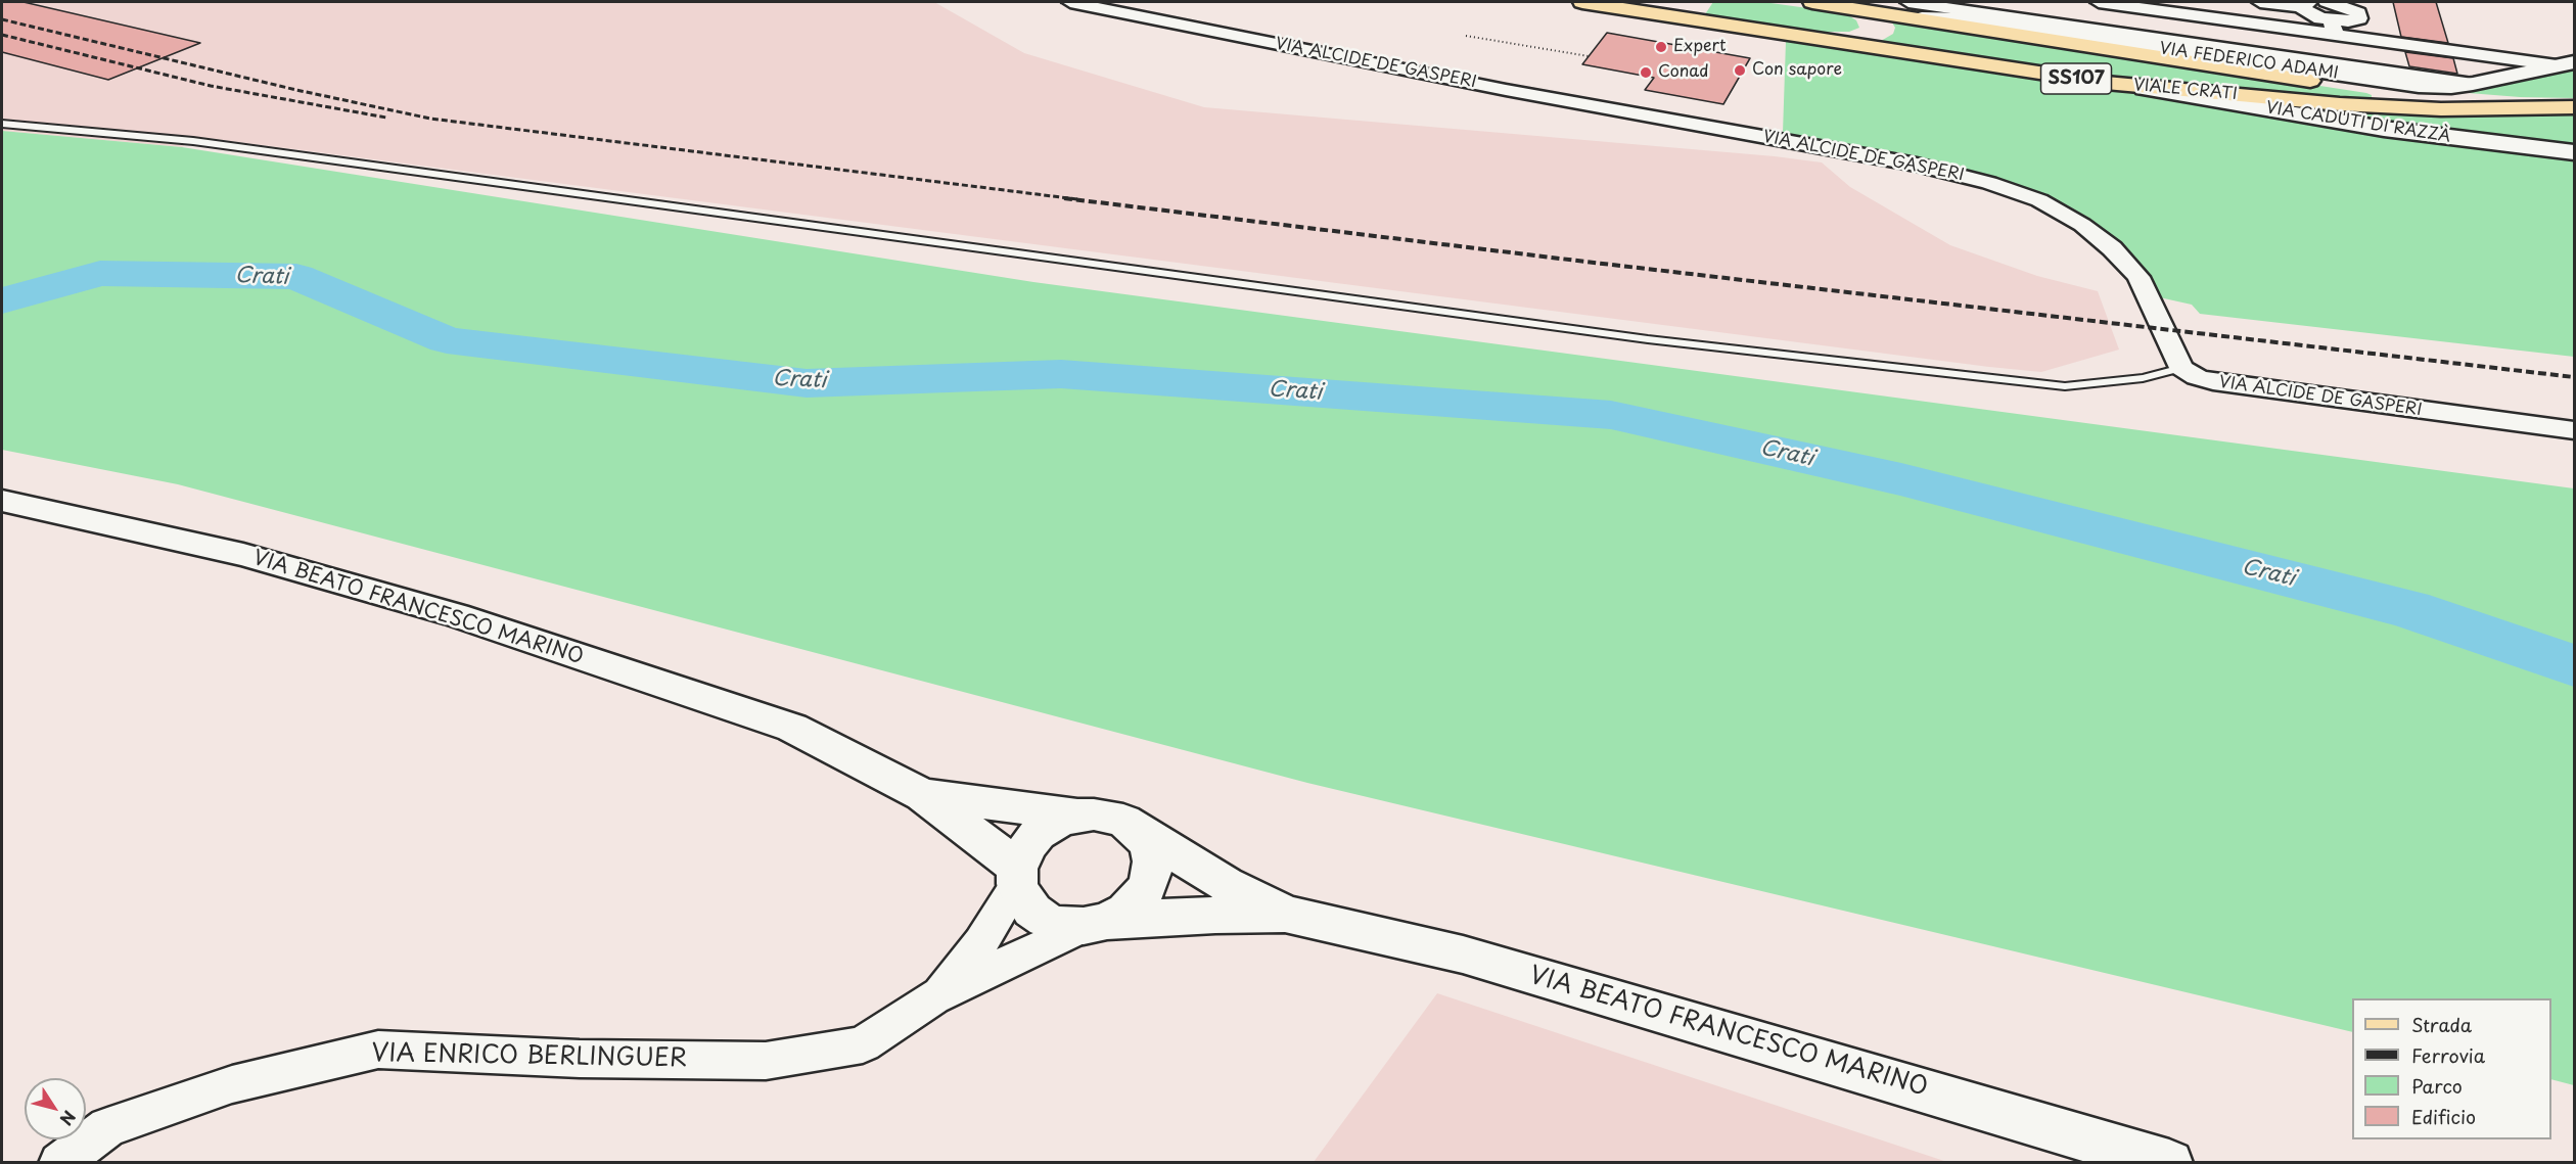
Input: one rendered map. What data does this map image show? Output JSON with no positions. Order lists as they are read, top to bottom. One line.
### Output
{"streets":{"main road":["VIA FEDERICO ADAMI","SS107","VIALE CRATI","VIA CADUTI DI RAZZÀ","VIA BEATO FRANCESCO MARINO"],"street":["VIA ALCIDE DE GASPERI","VIA ENRICO BERLINGUER"]},"crossings":[["VIA FEDERICO ADAMI","SS107"],["VIA FEDERICO ADAMI","VIALE CRATI"],["VIALE CRATI","VIA CADUTI DI RAZZÀ"],["VIA BEATO FRANCESCO MARINO","VIA ENRICO BERLINGUER"]],"water":["Crati"],"places":["Expert","Con sapore","Conad"],"legend":["Strada","Ferrovia","Parco","Edificio"],"north":"bottom right"}
